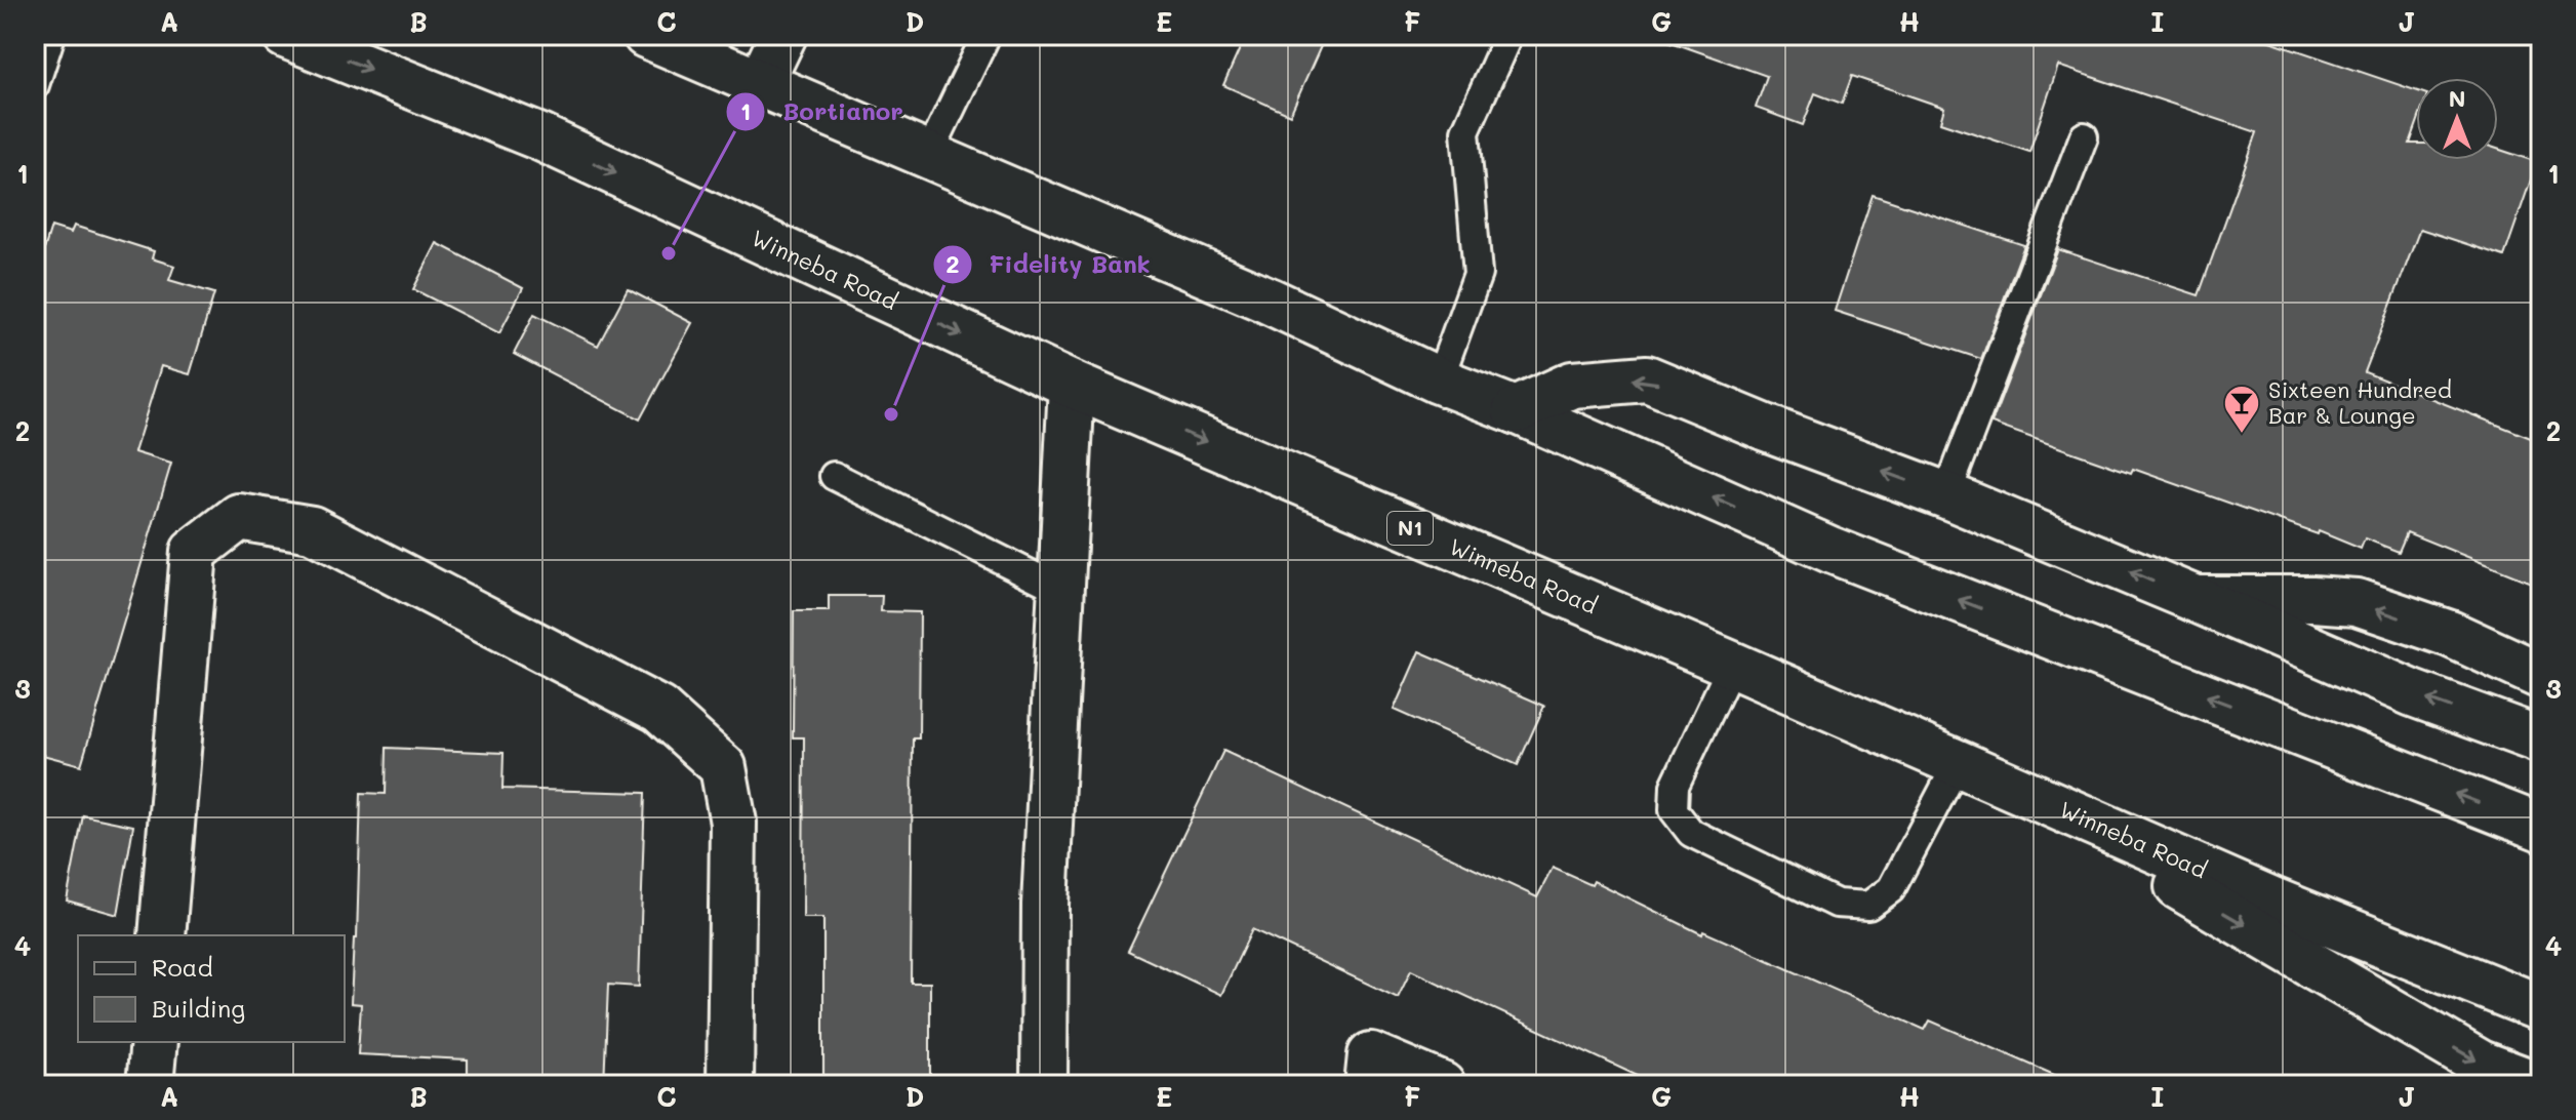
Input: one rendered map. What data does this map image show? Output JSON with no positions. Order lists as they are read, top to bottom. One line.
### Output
{"streets":{"main road":["Winneba Road","N1"]},"places":{"other":["Bortianor","Fidelity Bank"],"bar":["Sixteen Hundred Bar & Lounge"]},"legend":["Road","Building"],"north":"top","grid":{"columns":["A","B","C","D","E","F","G","H","I","J"],"rows":["1","2","3","4"]}}
